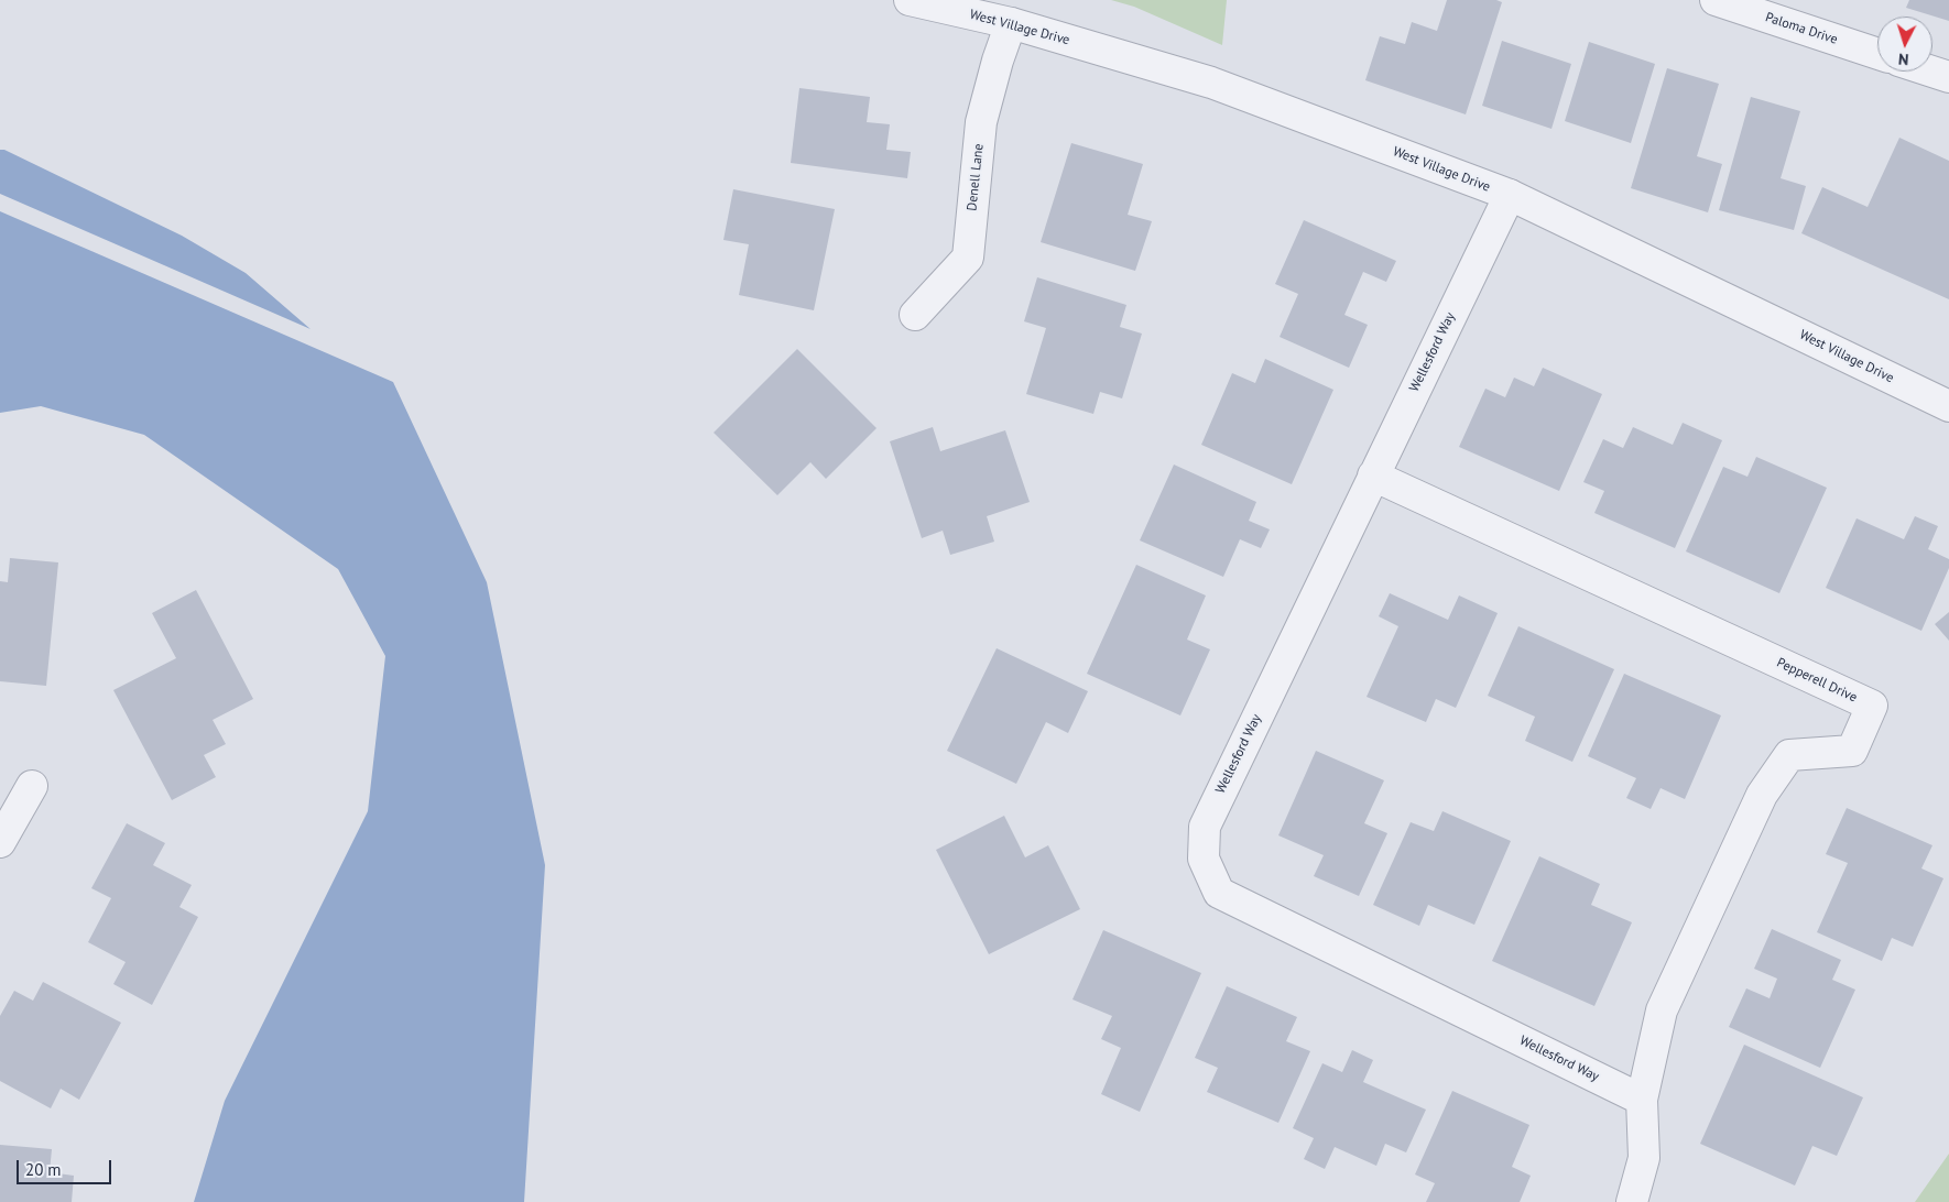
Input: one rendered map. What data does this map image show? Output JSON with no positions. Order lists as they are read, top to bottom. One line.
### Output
{"streets":{"street":["West Village Drive","Paloma Drive","Denell Lane","Wellesford Way","Pepperell Drive"]},"crossings":[["West Village Drive","Denell Lane"],["West Village Drive","Wellesford Way"],["Wellesford Way","Pepperell Drive"]],"scale_bar":"20 m","north":"bottom"}
